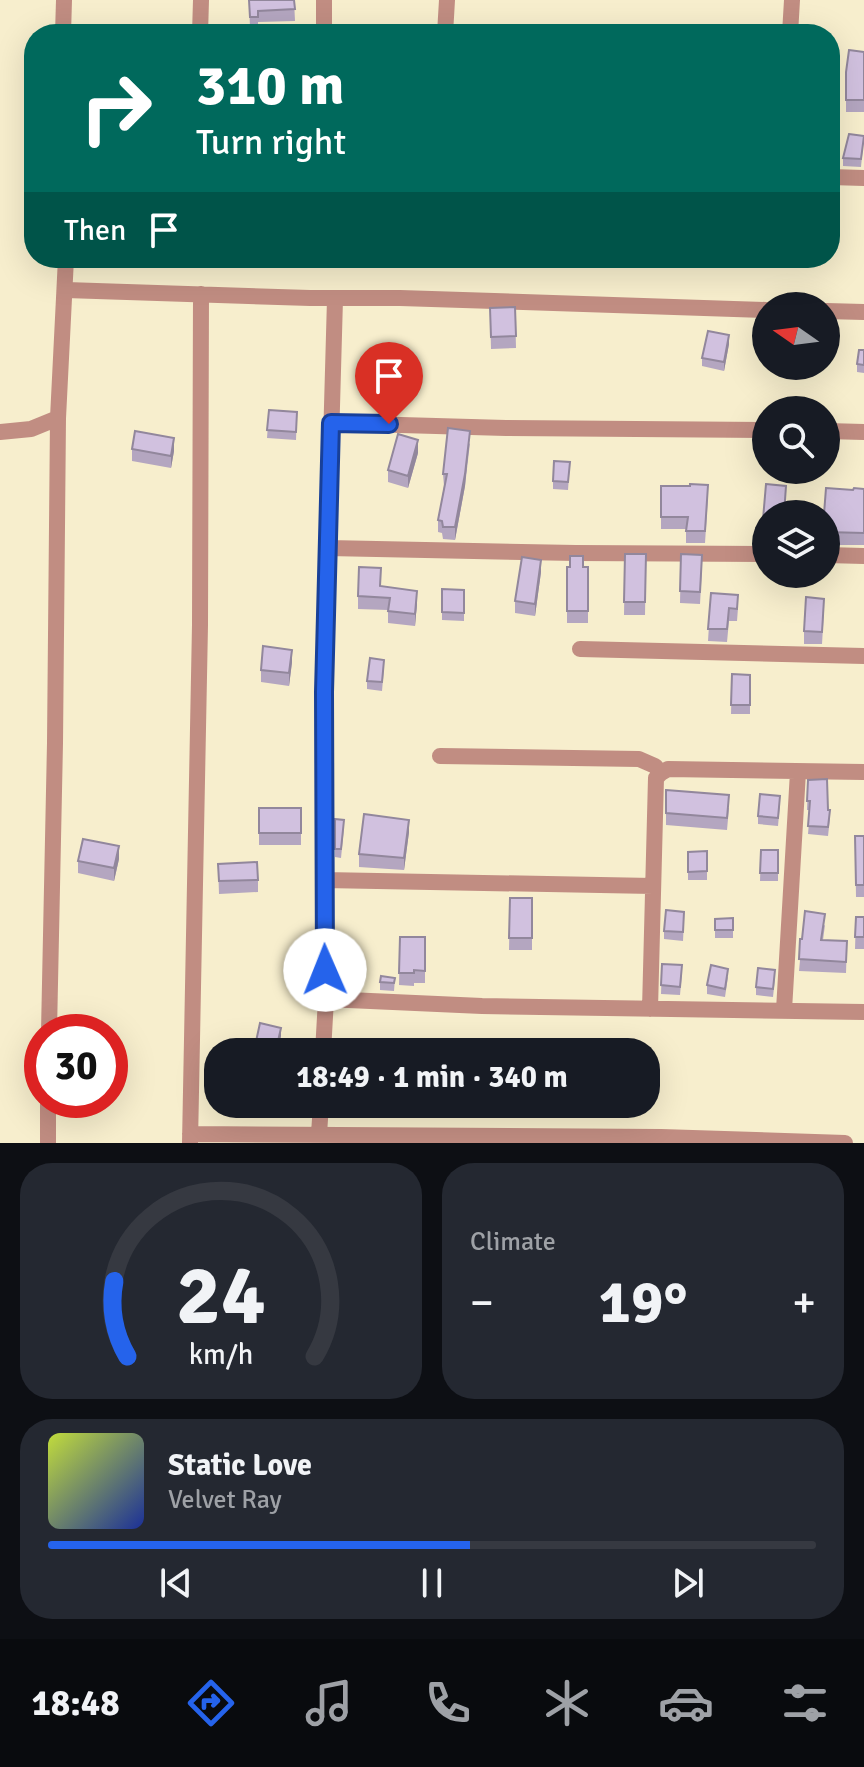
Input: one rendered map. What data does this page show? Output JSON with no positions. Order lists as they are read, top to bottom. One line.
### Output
{"north":"left","page":{"turn":["310 m","Turn right"],"then":"Then","limit":"30","trip":"18:49 · 1 min · 340 m","tile":"Climate","heat":["−","19°","+"],"song":["Static Love","Velvet Ray"],"tabs":"18:48","gauge":["24","km/h"]}}
